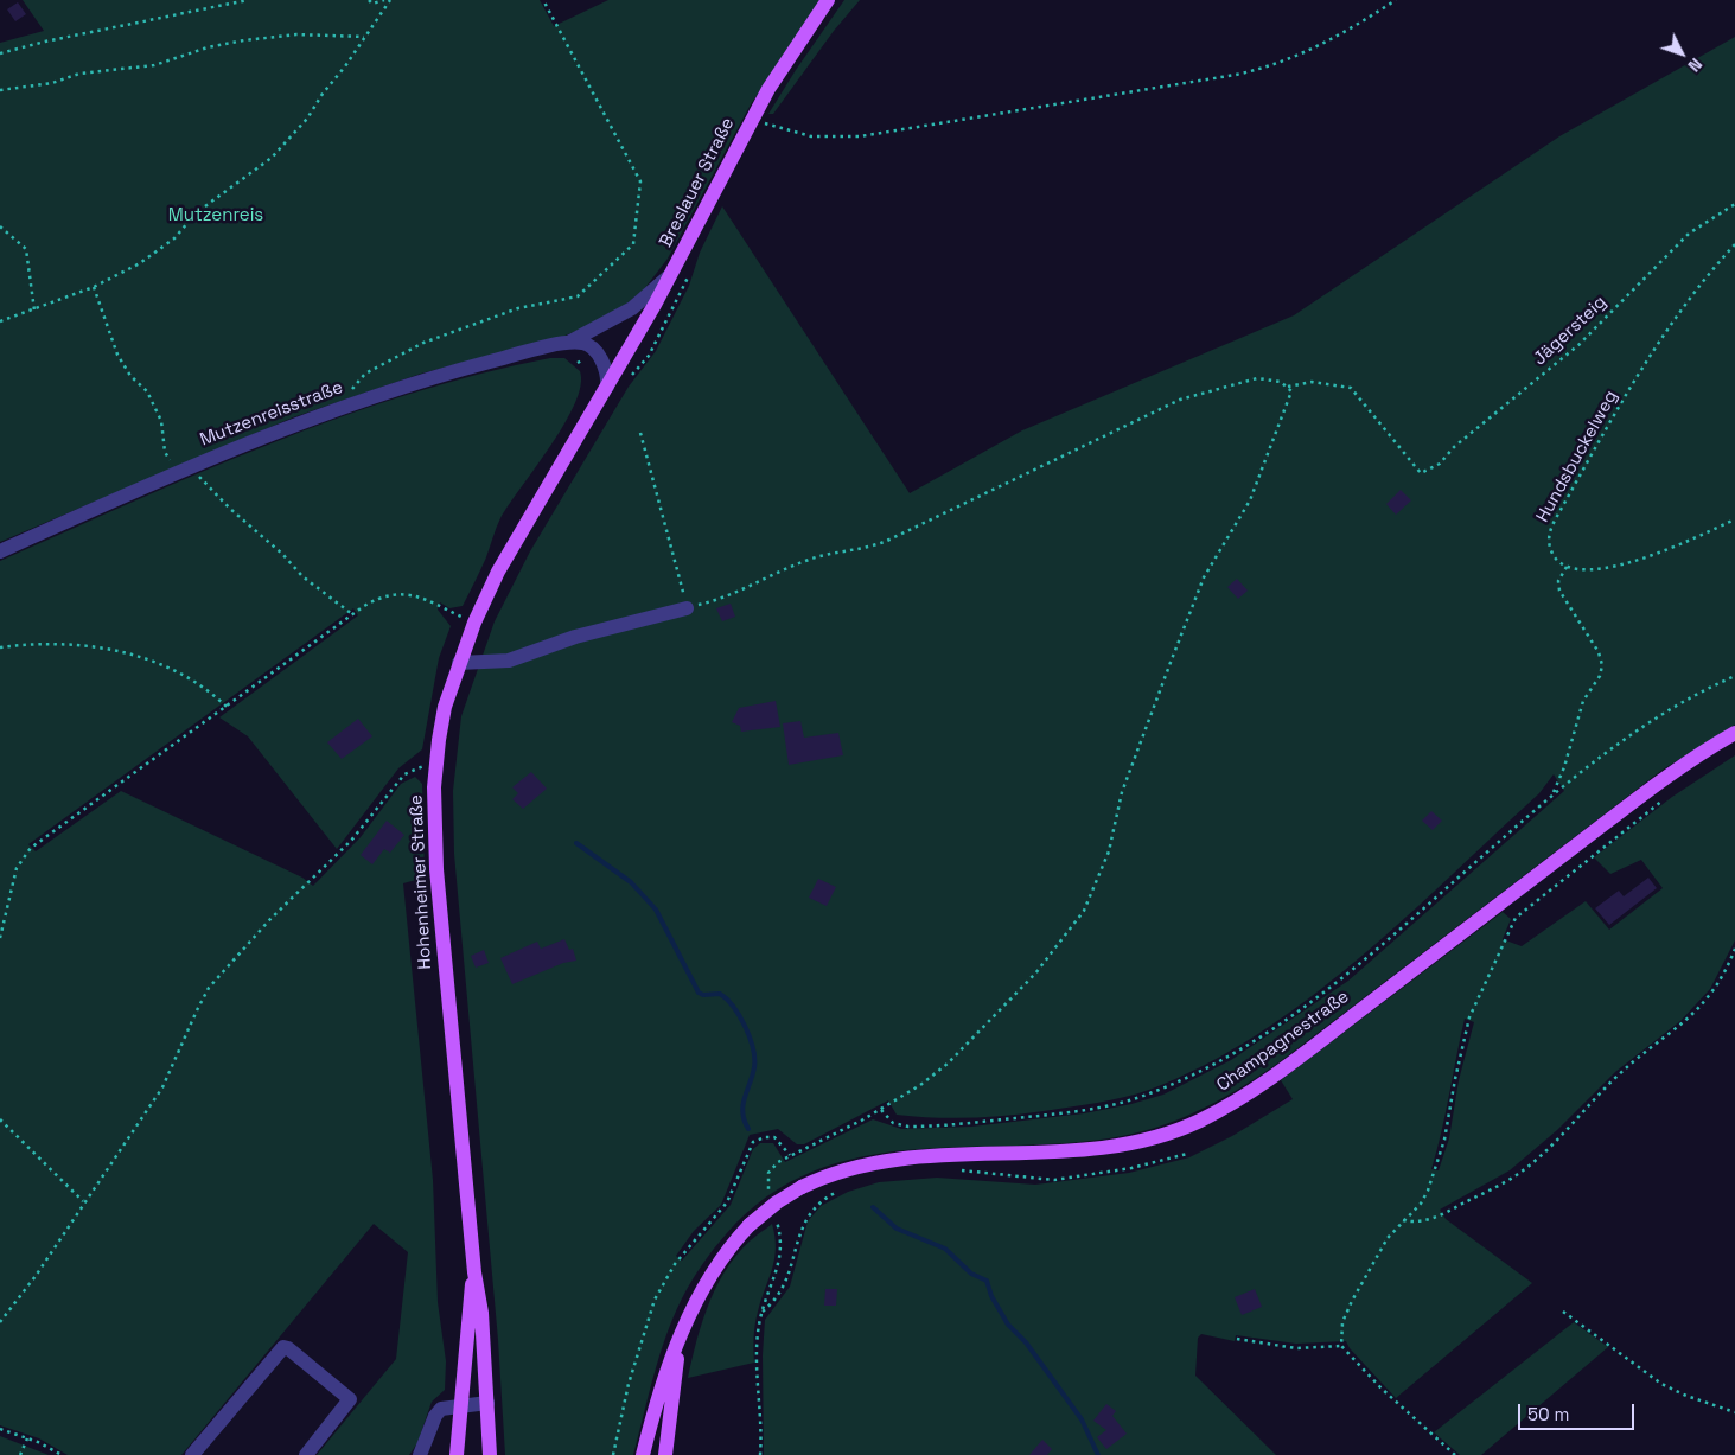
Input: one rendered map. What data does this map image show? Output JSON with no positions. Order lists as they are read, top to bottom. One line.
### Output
{"streets":{"main road":["Breslauer Straße","Hohenheimer Straße","Champagnestraße"],"street":["Mutzenreisstraße"],"path":["Jägersteig","Hundsbuckelweg"]},"crossings":[["Breslauer Straße","Mutzenreisstraße"],["Breslauer Straße","Hohenheimer Straße"]],"parks":["Mutzenreis"],"scale_bar":"50 m","north":"bottom right"}
